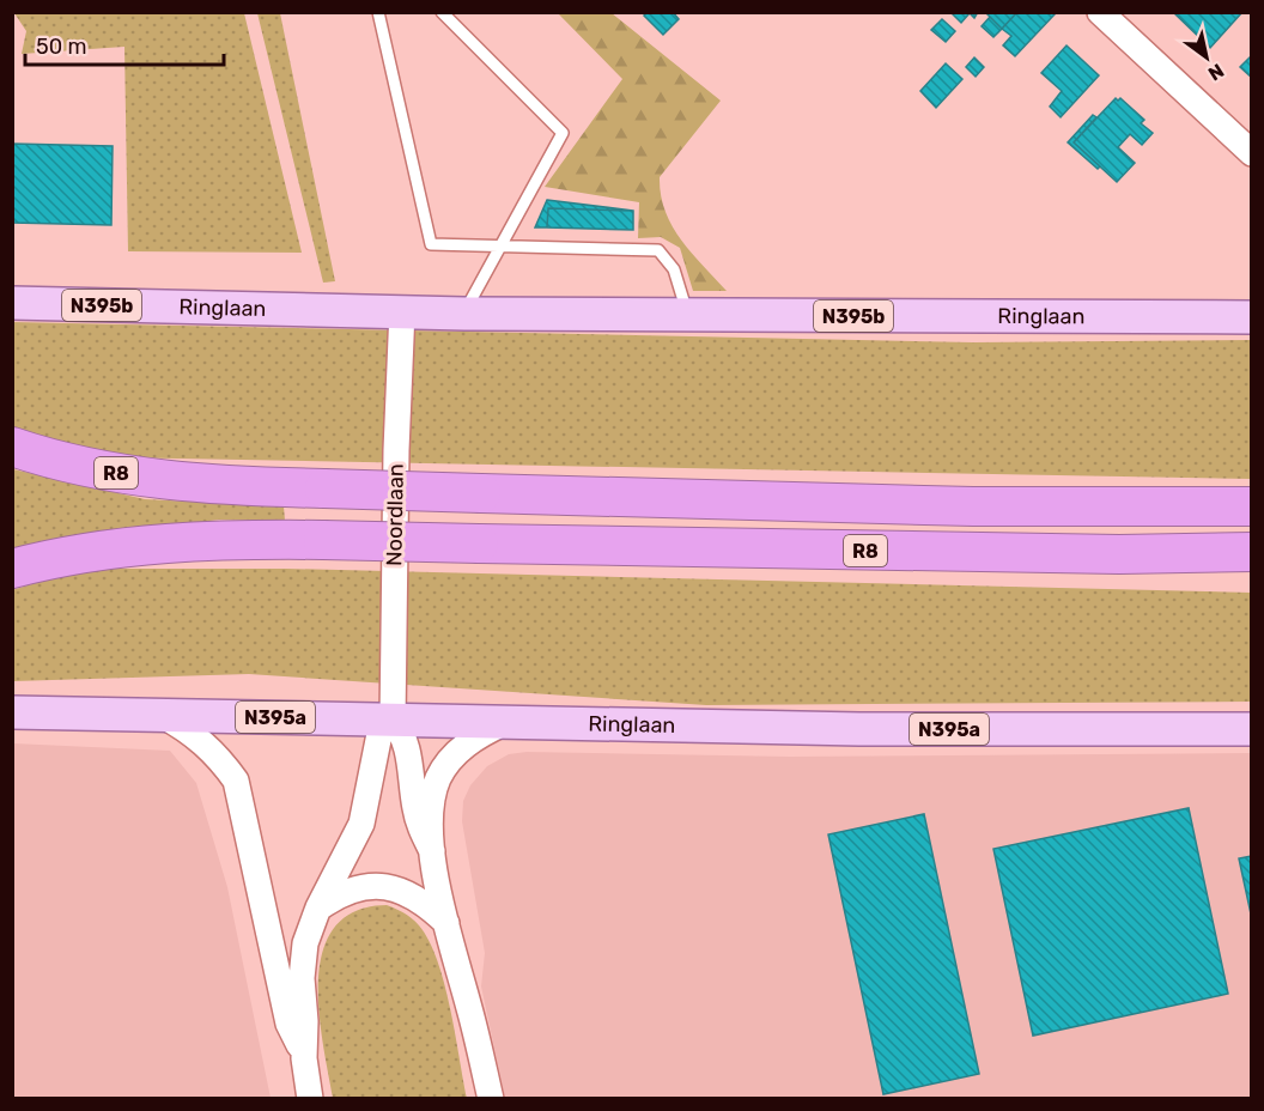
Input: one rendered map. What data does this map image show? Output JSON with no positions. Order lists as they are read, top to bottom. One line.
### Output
{"streets":{"highway":["R8"],"main road":["N395b","Ringlaan","N395a"],"street":["Noordlaan"]},"crossings":[["Ringlaan","Noordlaan"]],"scale_bar":"50 m","north":"bottom right"}
